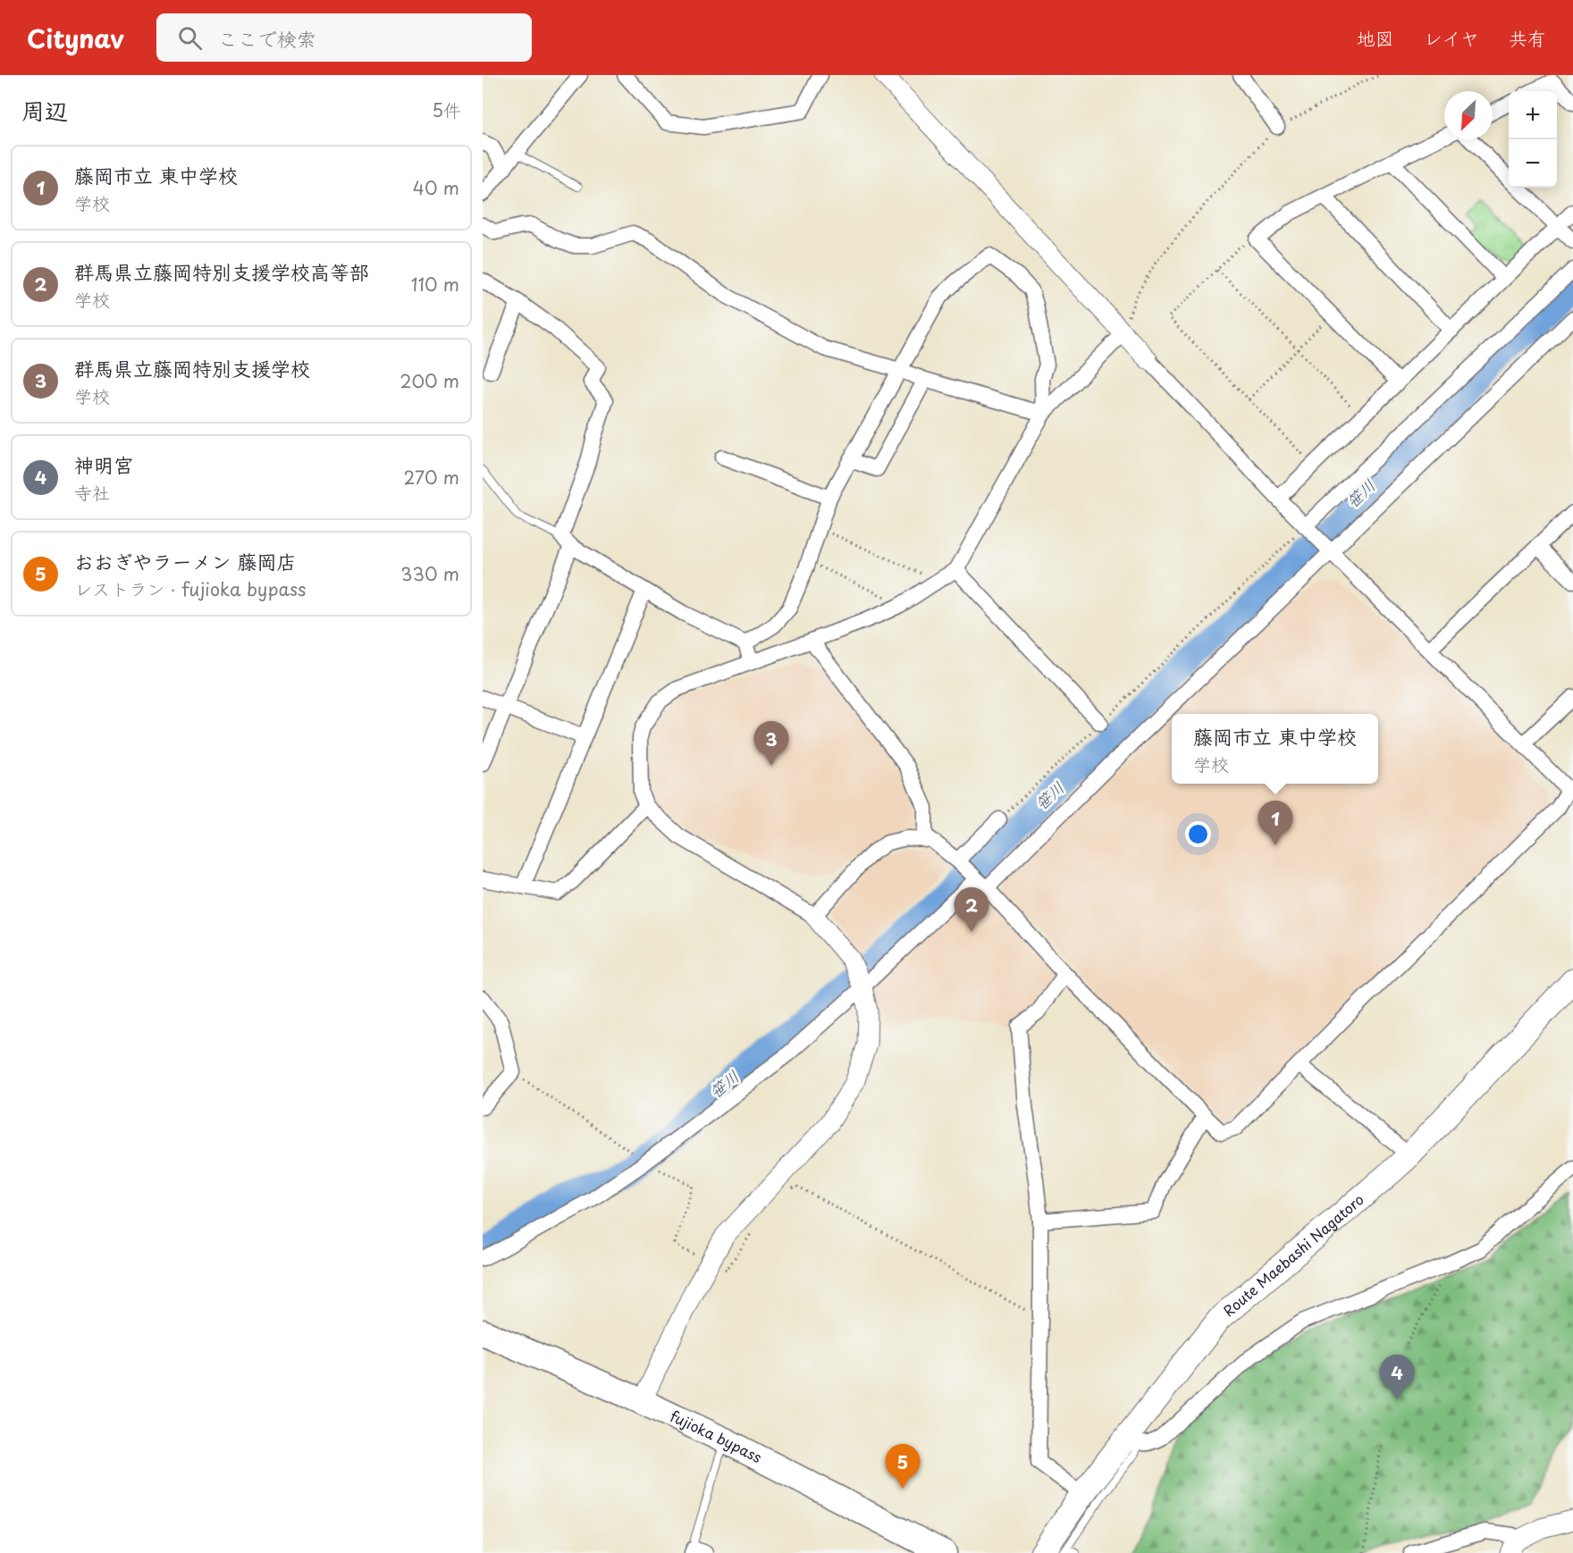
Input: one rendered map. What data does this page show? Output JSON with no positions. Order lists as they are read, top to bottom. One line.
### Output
{"streets":{"highway":["fujioka bypass"],"main road":["Route Maebashi Nagatoro"]},"water":["笹川"],"north":"bottom left","page":{"header":"Citynav","search":"ここで検索","nav":["地図","レイヤ","共有"],"heading":["周辺","5件"],"map_buttons":["+","−"],"list":[{"mark":"1","name":"藤岡市立 東中学校","note":"学校","value":"40 m"},{"mark":"2","name":"群馬県立藤岡特別支援学校高等部","note":"学校","value":"110 m"},{"mark":"3","name":"群馬県立藤岡特別支援学校","note":"学校","value":"200 m"},{"mark":"4","name":"神明宮","note":"寺社","value":"270 m"},{"mark":"5","name":"おおぎやラーメン 藤岡店","note":"レストラン · fujioka bypass","value":"330 m"}],"popup":["藤岡市立 東中学校","学校"],"pins":["3","1","2","4","5"]}}
